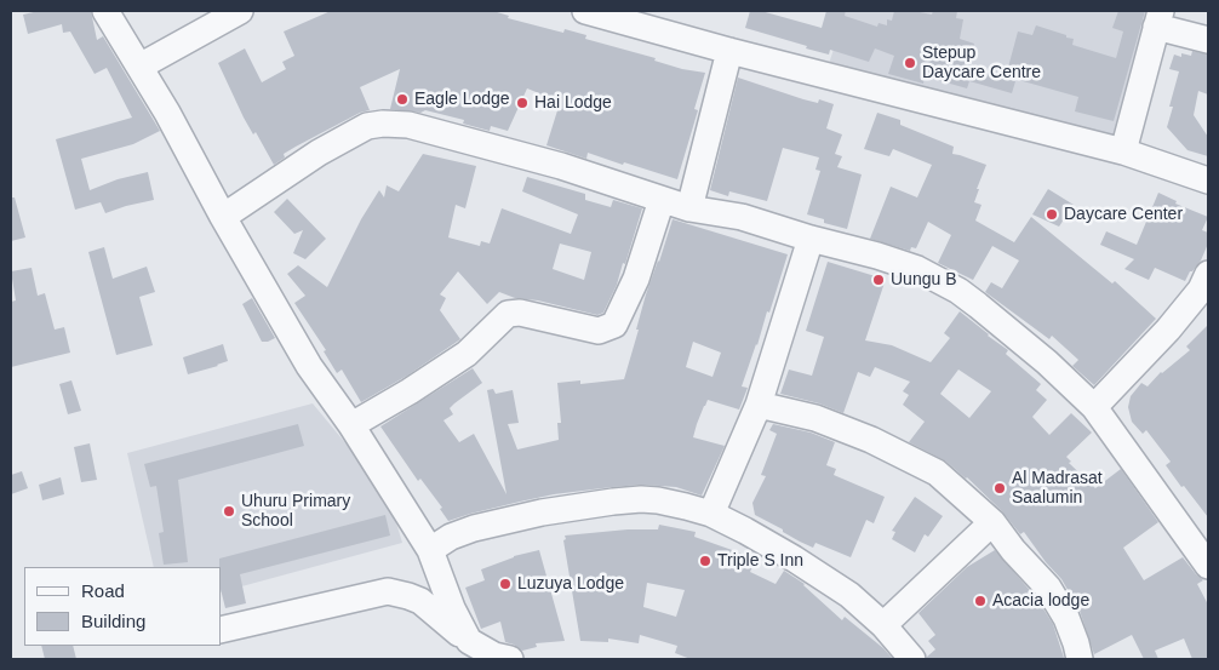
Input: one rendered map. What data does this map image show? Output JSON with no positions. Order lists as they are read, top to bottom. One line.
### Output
{"places":["Stepup Daycare Centre","Eagle Lodge","Hai Lodge","Daycare Center","Uungu B","Al Madrasat Saalumin","Uhuru Primary School","Triple S Inn","Luzuya Lodge","Acacia lodge"],"legend":["Road","Building"]}
